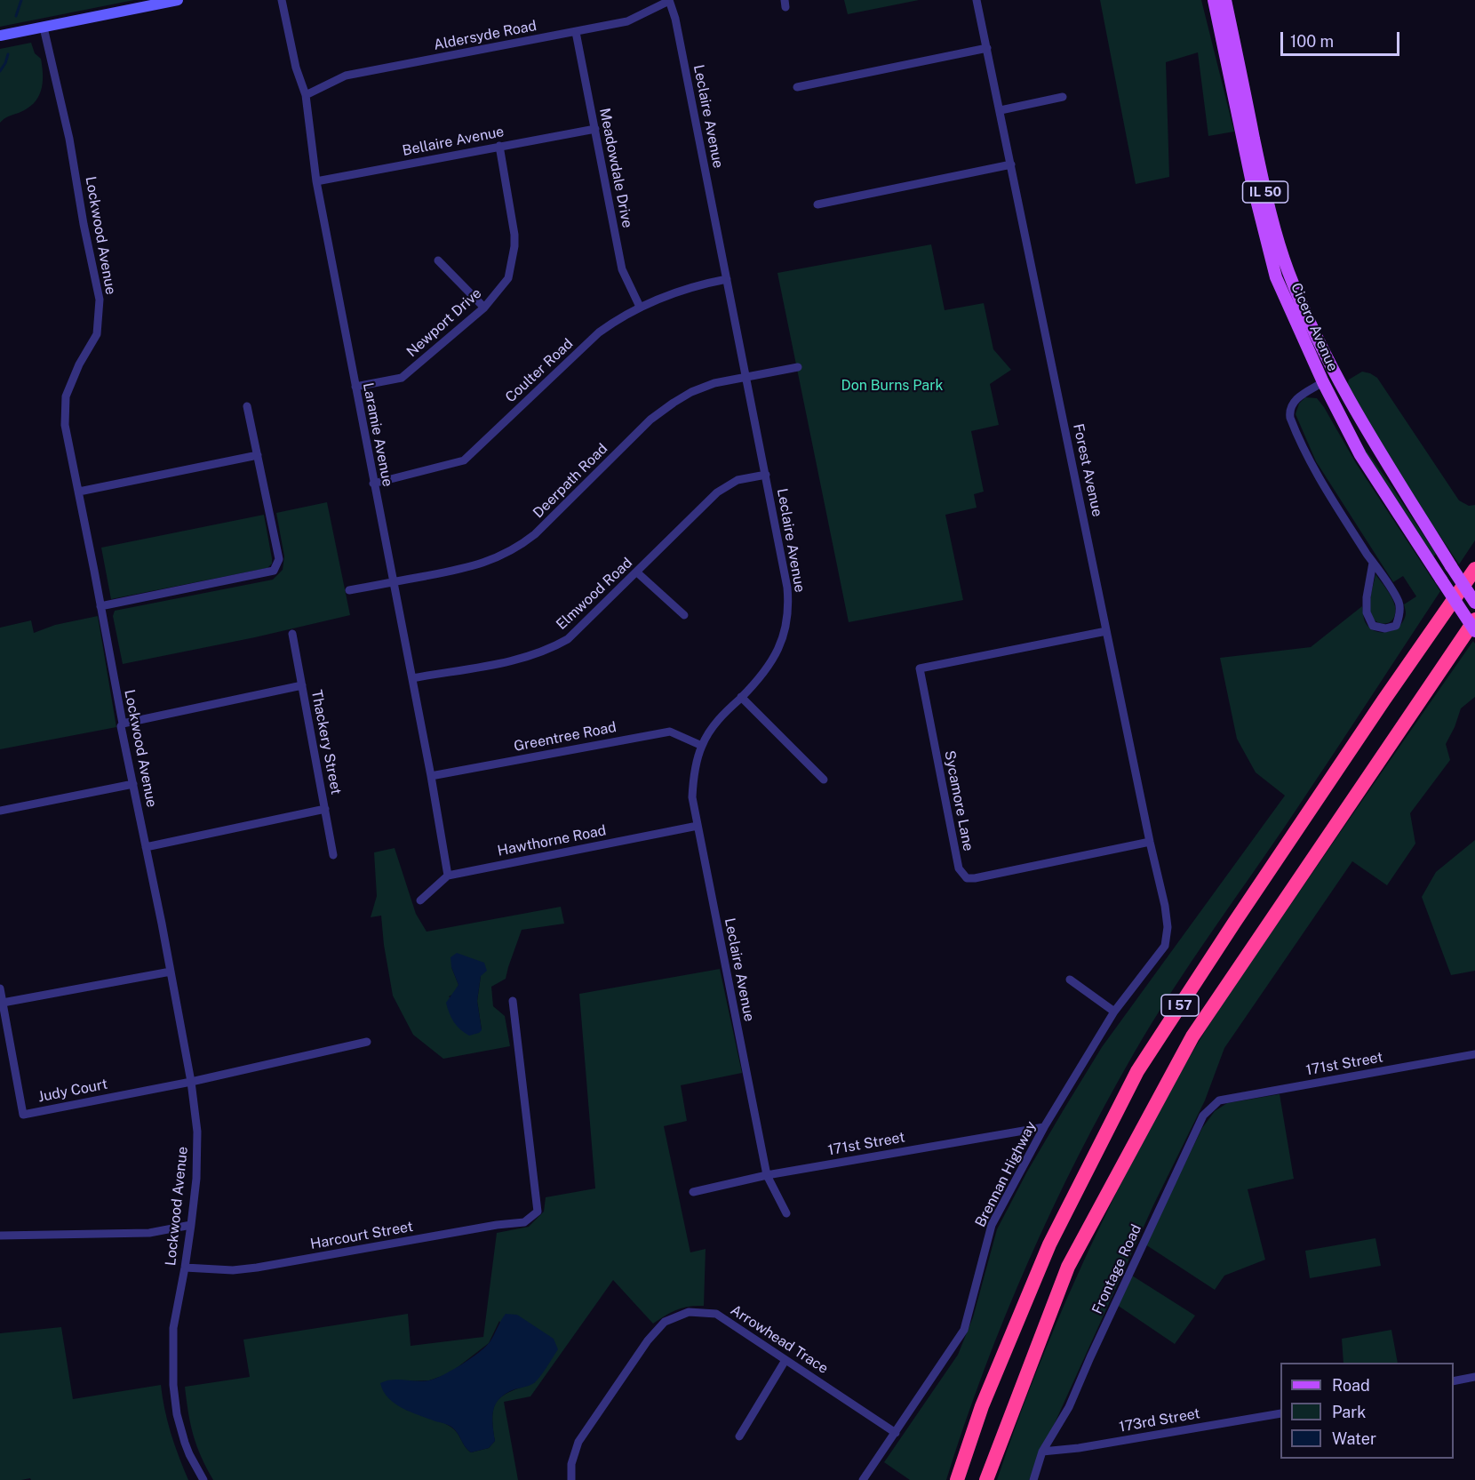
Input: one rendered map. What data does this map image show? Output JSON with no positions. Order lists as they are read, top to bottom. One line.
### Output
{"streets":{"highway":["I 57"],"main road":["IL 50","Cicero Avenue"],"street":["Aldersyde Road","Leclaire Avenue","Bellaire Avenue","Meadowdale Drive","Lockwood Avenue","Newport Drive","Coulter Road","Laramie Avenue","Forest Avenue","Deerpath Road","Elmwood Road","Greentree Road","Thackery Street","Sycamore Lane","Hawthorne Road","171st Street","Judy Court","Brennan Highway","Harcourt Street","Frontage Road","Arrowhead Trace","173rd Street"]},"crossings":[["Aldersyde Road","Leclaire Avenue"],["Aldersyde Road","Meadowdale Drive"],["Aldersyde Road","Laramie Avenue"],["Leclaire Avenue","Coulter Road"],["Leclaire Avenue","Deerpath Road"],["Leclaire Avenue","Elmwood Road"],["Leclaire Avenue","Greentree Road"],["Leclaire Avenue","Hawthorne Road"],["Leclaire Avenue","171st Street"],["Bellaire Avenue","Meadowdale Drive"],["Bellaire Avenue","Newport Drive"],["Bellaire Avenue","Laramie Avenue"],["Meadowdale Drive","Coulter Road"],["Lockwood Avenue","Judy Court"],["Lockwood Avenue","Harcourt Street"],["Newport Drive","Laramie Avenue"],["Coulter Road","Laramie Avenue"],["Laramie Avenue","Deerpath Road"],["Laramie Avenue","Elmwood Road"],["Laramie Avenue","Greentree Road"],["Laramie Avenue","Hawthorne Road"],["Forest Avenue","Sycamore Lane"],["Forest Avenue","Brennan Highway"],["171st Street","Brennan Highway"],["171st Street","Frontage Road"],["Brennan Highway","Arrowhead Trace"],["Frontage Road","173rd Street"]],"parks":["Don Burns Park"],"legend":["Road","Park","Water"],"scale_bar":"100 m"}
